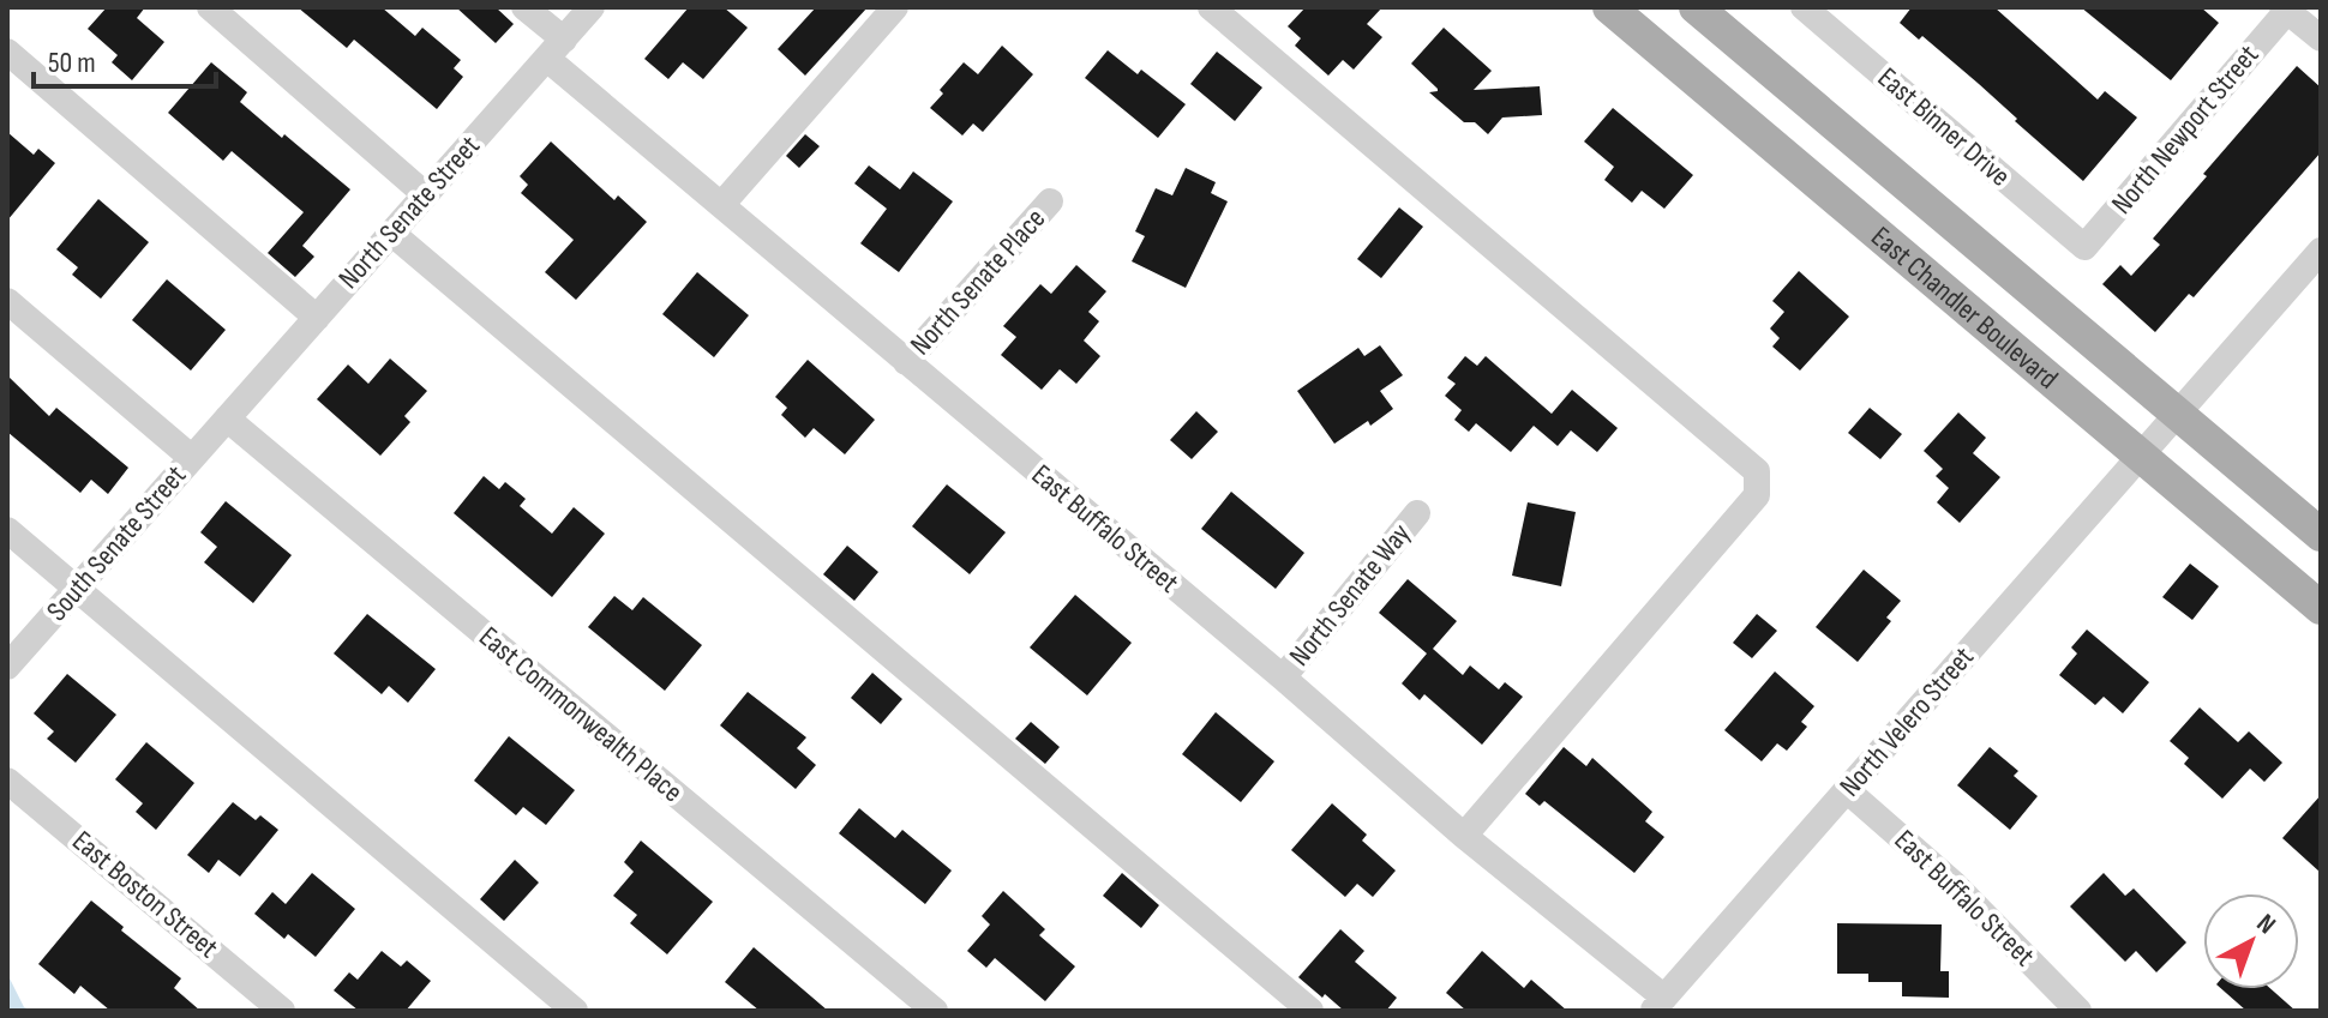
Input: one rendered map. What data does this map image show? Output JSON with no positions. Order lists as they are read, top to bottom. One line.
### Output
{"streets":{"main road":["East Chandler Boulevard"],"street":["East Binner Drive","North Newport Street","North Senate Street","North Senate Place","East Buffalo Street","South Senate Street","North Senate Way","East Commonwealth Place","North Velero Street","East Boston Street"]},"crossings":[["East Binner Drive","North Newport Street"],["North Senate Street","East Buffalo Street"],["North Senate Street","South Senate Street"],["North Senate Street","East Commonwealth Place"],["North Senate Place","East Buffalo Street"],["East Chandler Boulevard","North Velero Street"],["East Buffalo Street","North Senate Way"],["East Buffalo Street","North Velero Street"],["South Senate Street","East Commonwealth Place"]],"scale_bar":"50 m","north":"top right"}
